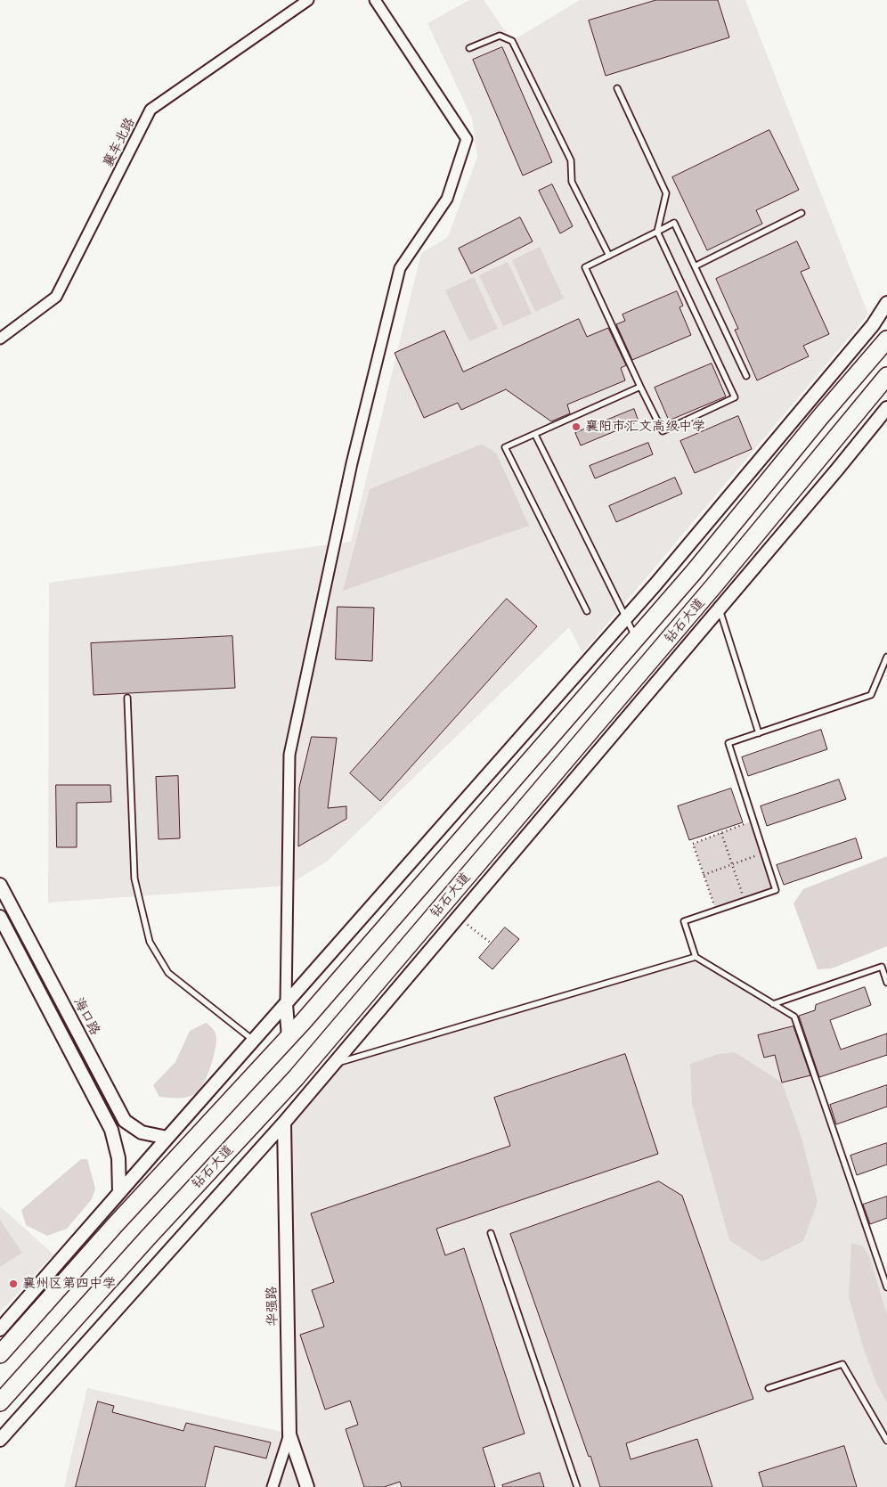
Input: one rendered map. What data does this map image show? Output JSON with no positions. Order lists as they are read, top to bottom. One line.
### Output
{"streets":{"highway":["钻石大道"],"street":["襄车北路","海口路","华强路"]},"places":["襄阳市汇文高级中学","襄州区第四中学"]}
